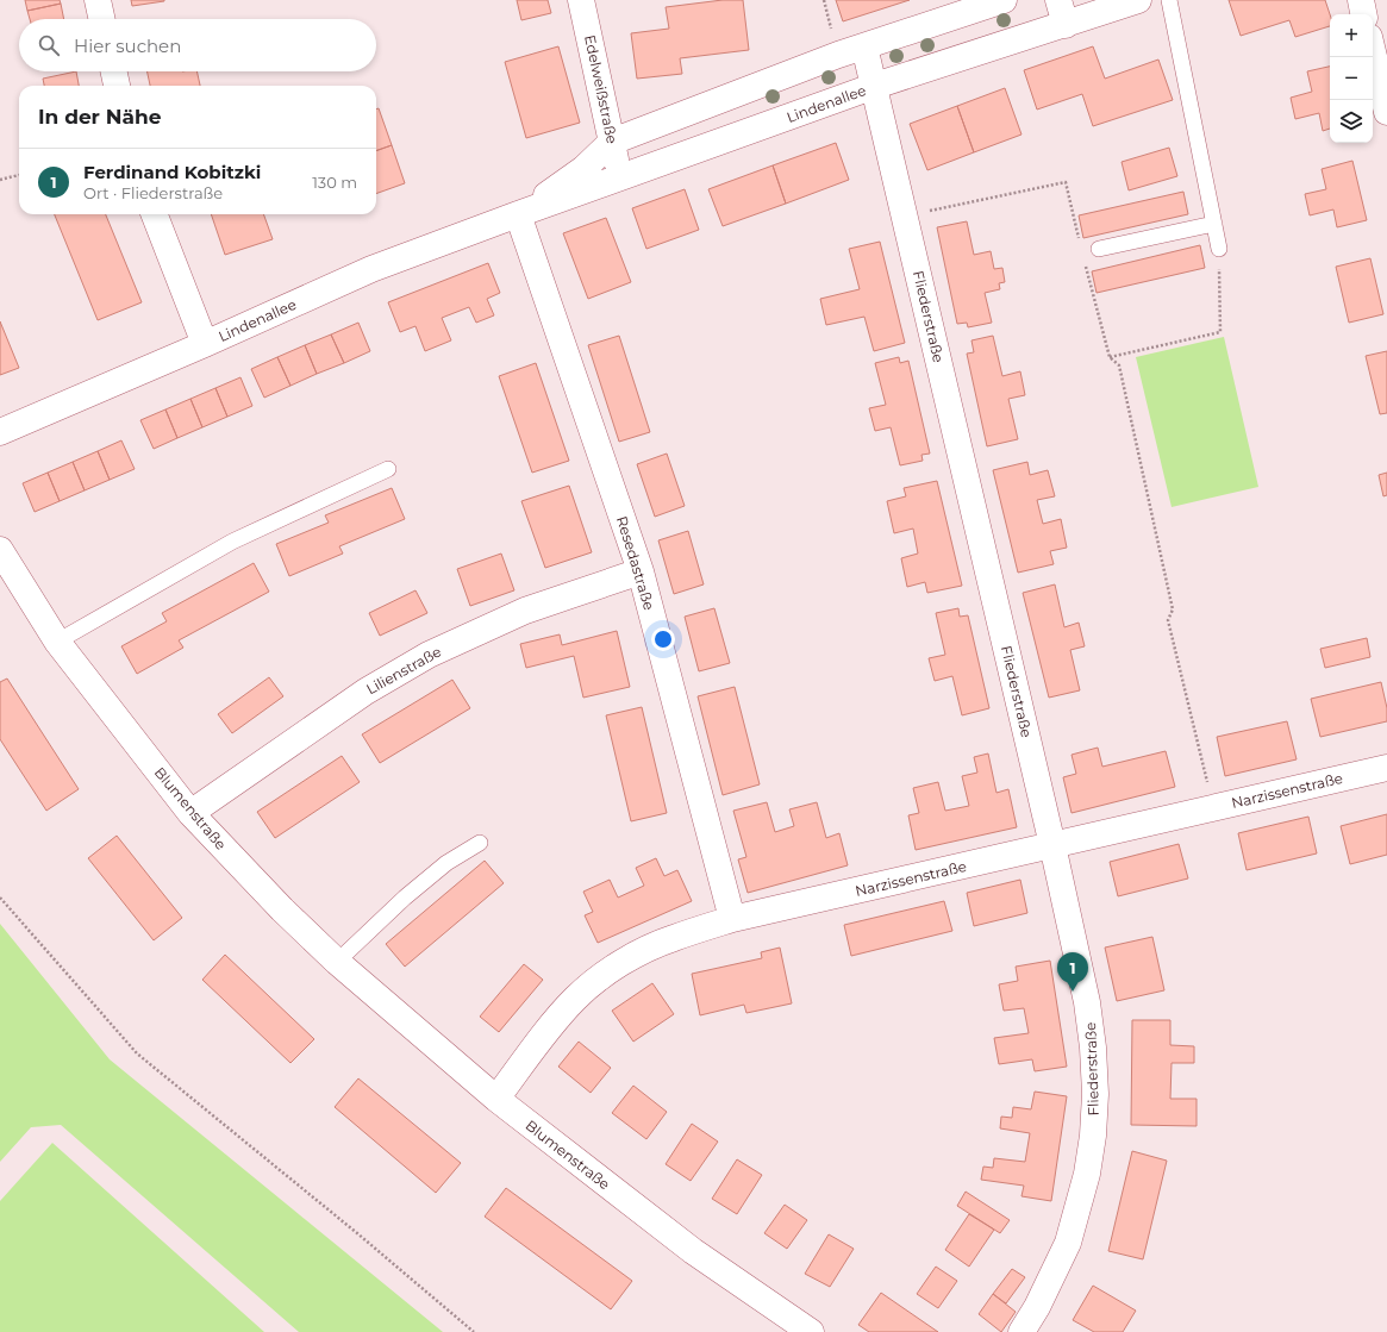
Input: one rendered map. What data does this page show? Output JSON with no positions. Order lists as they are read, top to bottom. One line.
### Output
{"streets":{"street":["Edelweißstraße","Lindenallee","Fliederstraße","Resedastraße","Lilienstraße","Narzissenstraße","Blumenstraße"]},"crossings":[["Edelweißstraße","Lindenallee"],["Lindenallee","Fliederstraße"],["Lindenallee","Resedastraße"],["Fliederstraße","Narzissenstraße"],["Resedastraße","Lilienstraße"],["Resedastraße","Narzissenstraße"],["Lilienstraße","Blumenstraße"],["Narzissenstraße","Blumenstraße"]],"page":{"map_buttons":["+","−"],"search":"Hier suchen","heading":"In der Nähe","list":[{"mark":"1","name":"Ferdinand Kobitzki","note":"Ort · Fliederstraße","value":"130 m"}],"pins":"1"}}
